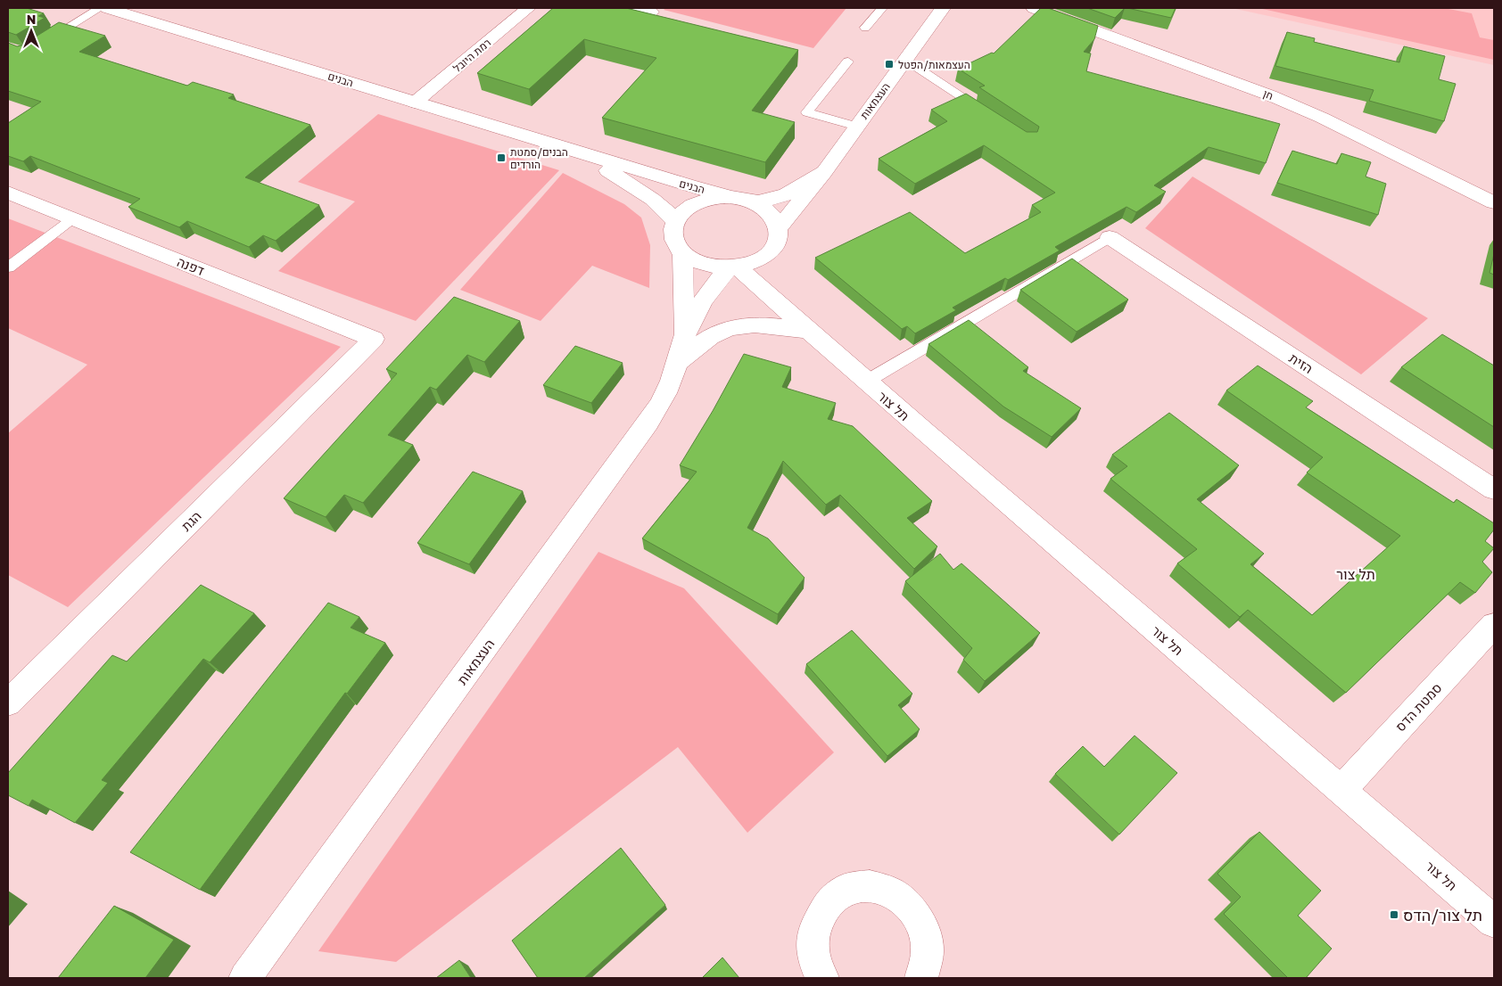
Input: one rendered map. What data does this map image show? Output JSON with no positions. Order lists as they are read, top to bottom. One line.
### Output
{"streets":{"street":["רמת היובל","הבנים","חן","העצמאות","דפנה","הזית","תל צור","הגת","סמטת הדס"]},"crossings":[["רמת היובל","הבנים"],["הבנים","העצמאות"],["הבנים","תל צור"],["העצמאות","תל צור"],["דפנה","הגת"],["תל צור","סמטת הדס"]],"districts":["תל צור"],"places":{"transit":["העצמאות/הפטל","הבנים/סמטת הורדים","תל צור/הדס"]},"north":"top"}
